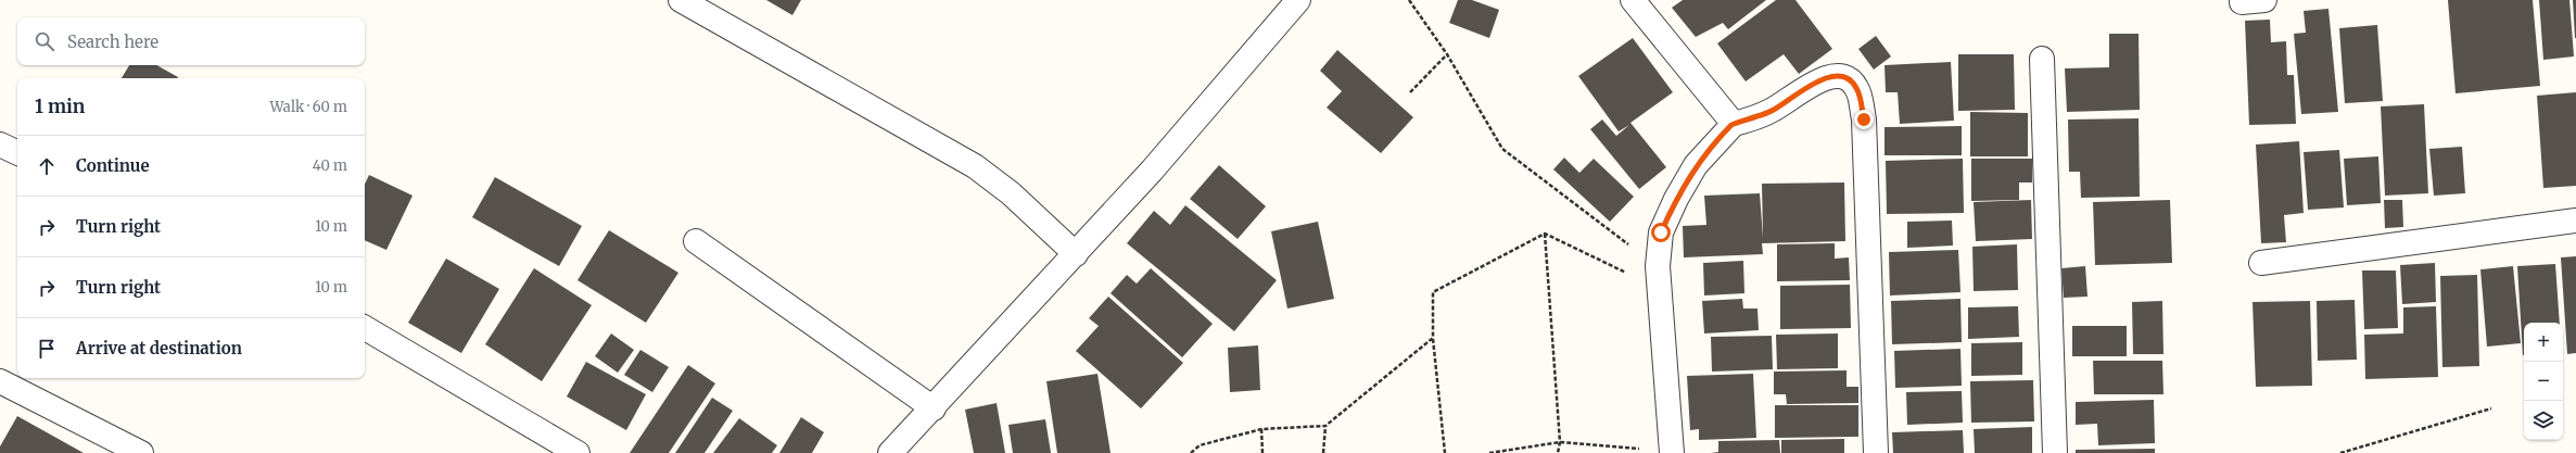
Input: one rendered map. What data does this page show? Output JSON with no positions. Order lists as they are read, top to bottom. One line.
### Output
{"page":{"search":"Search here","heading":["1 min","Walk · 60 m"],"list":[["Continue","40 m"],["Turn right","10 m"],["Turn right","10 m"],"Arrive at destination"],"map_buttons":["+","−"]}}
